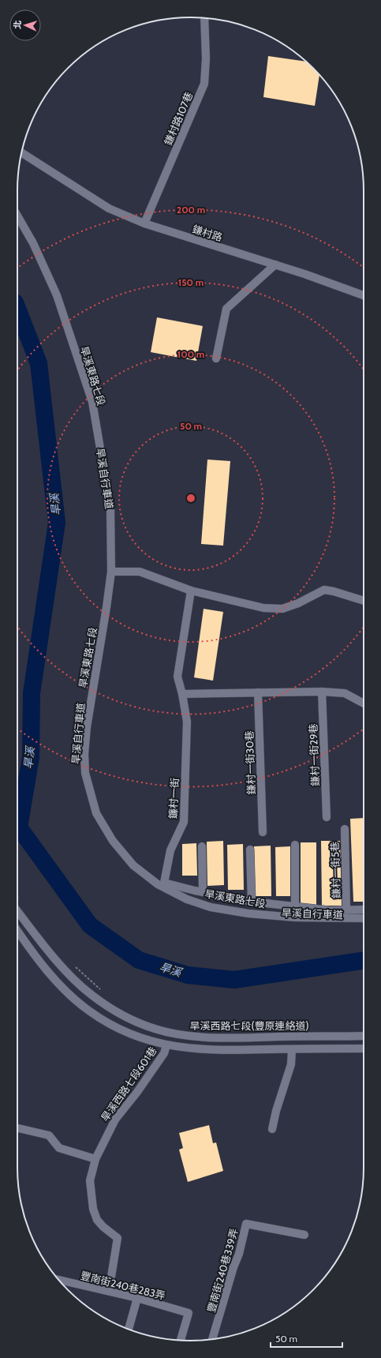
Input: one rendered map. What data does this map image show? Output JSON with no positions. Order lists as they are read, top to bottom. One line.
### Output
{"streets":{"street":["鎌村路107巷","鎌村路","旱溪東路七段","鎌村一街29巷","鎌村一街30巷","鐮村一街","鎌村一街5巷","旱溪西路七段(豐原連絡道)","旱溪西路七段601巷","豐南街240巷339弄","豐南街240巷283弄"]},"crossings":[["鎌村路107巷","鎌村路"],["鐮村一街","鎌村一街5巷"],["旱溪西路七段601巷","豐南街240巷283弄"]],"water":["旱溪"],"scale_bar":"50 m","north":"left","rings":["200 m","150 m","100 m","50 m"]}
